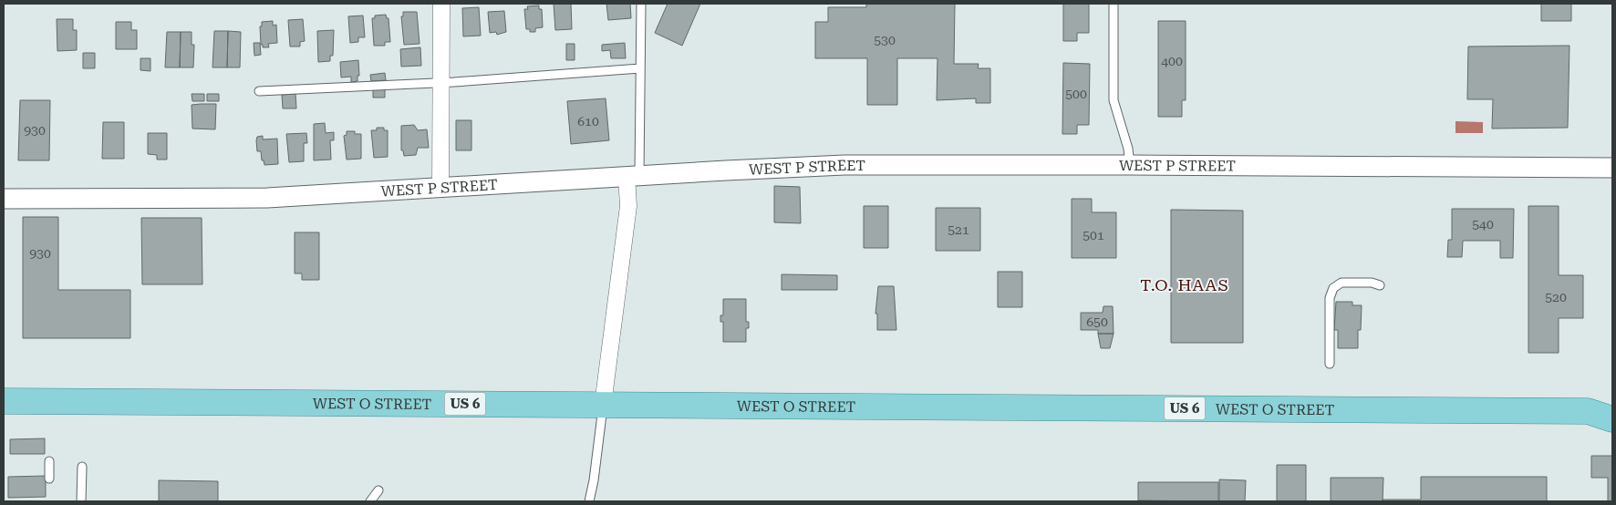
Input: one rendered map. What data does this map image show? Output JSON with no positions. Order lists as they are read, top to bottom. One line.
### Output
{"streets":{"main road":["WEST O STREET","US 6"],"street":["WEST P STREET"]},"districts":["T.O. HAAS"],"house_numbers":["530","400","500","610","930","540","521","501","930","520","650"]}
